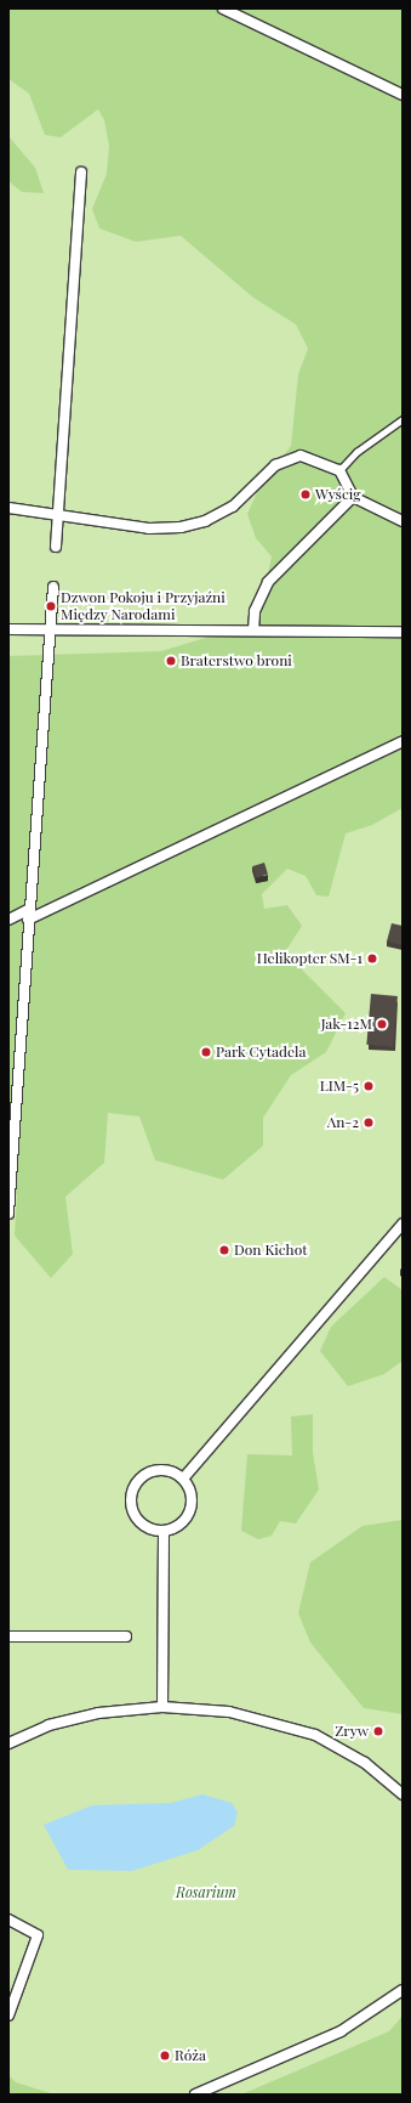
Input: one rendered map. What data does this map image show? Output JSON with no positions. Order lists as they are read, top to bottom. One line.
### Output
{"parks":["Rosarium"],"places":["Wyścig","Dzwon Pokoju i Przyjaźni Między Narodami","Braterstwo broni","Helikopter SM-1","Jak-12M","Park Cytadela","LIM-5","An-2","Don Kichot","Zryw","Róża"]}
